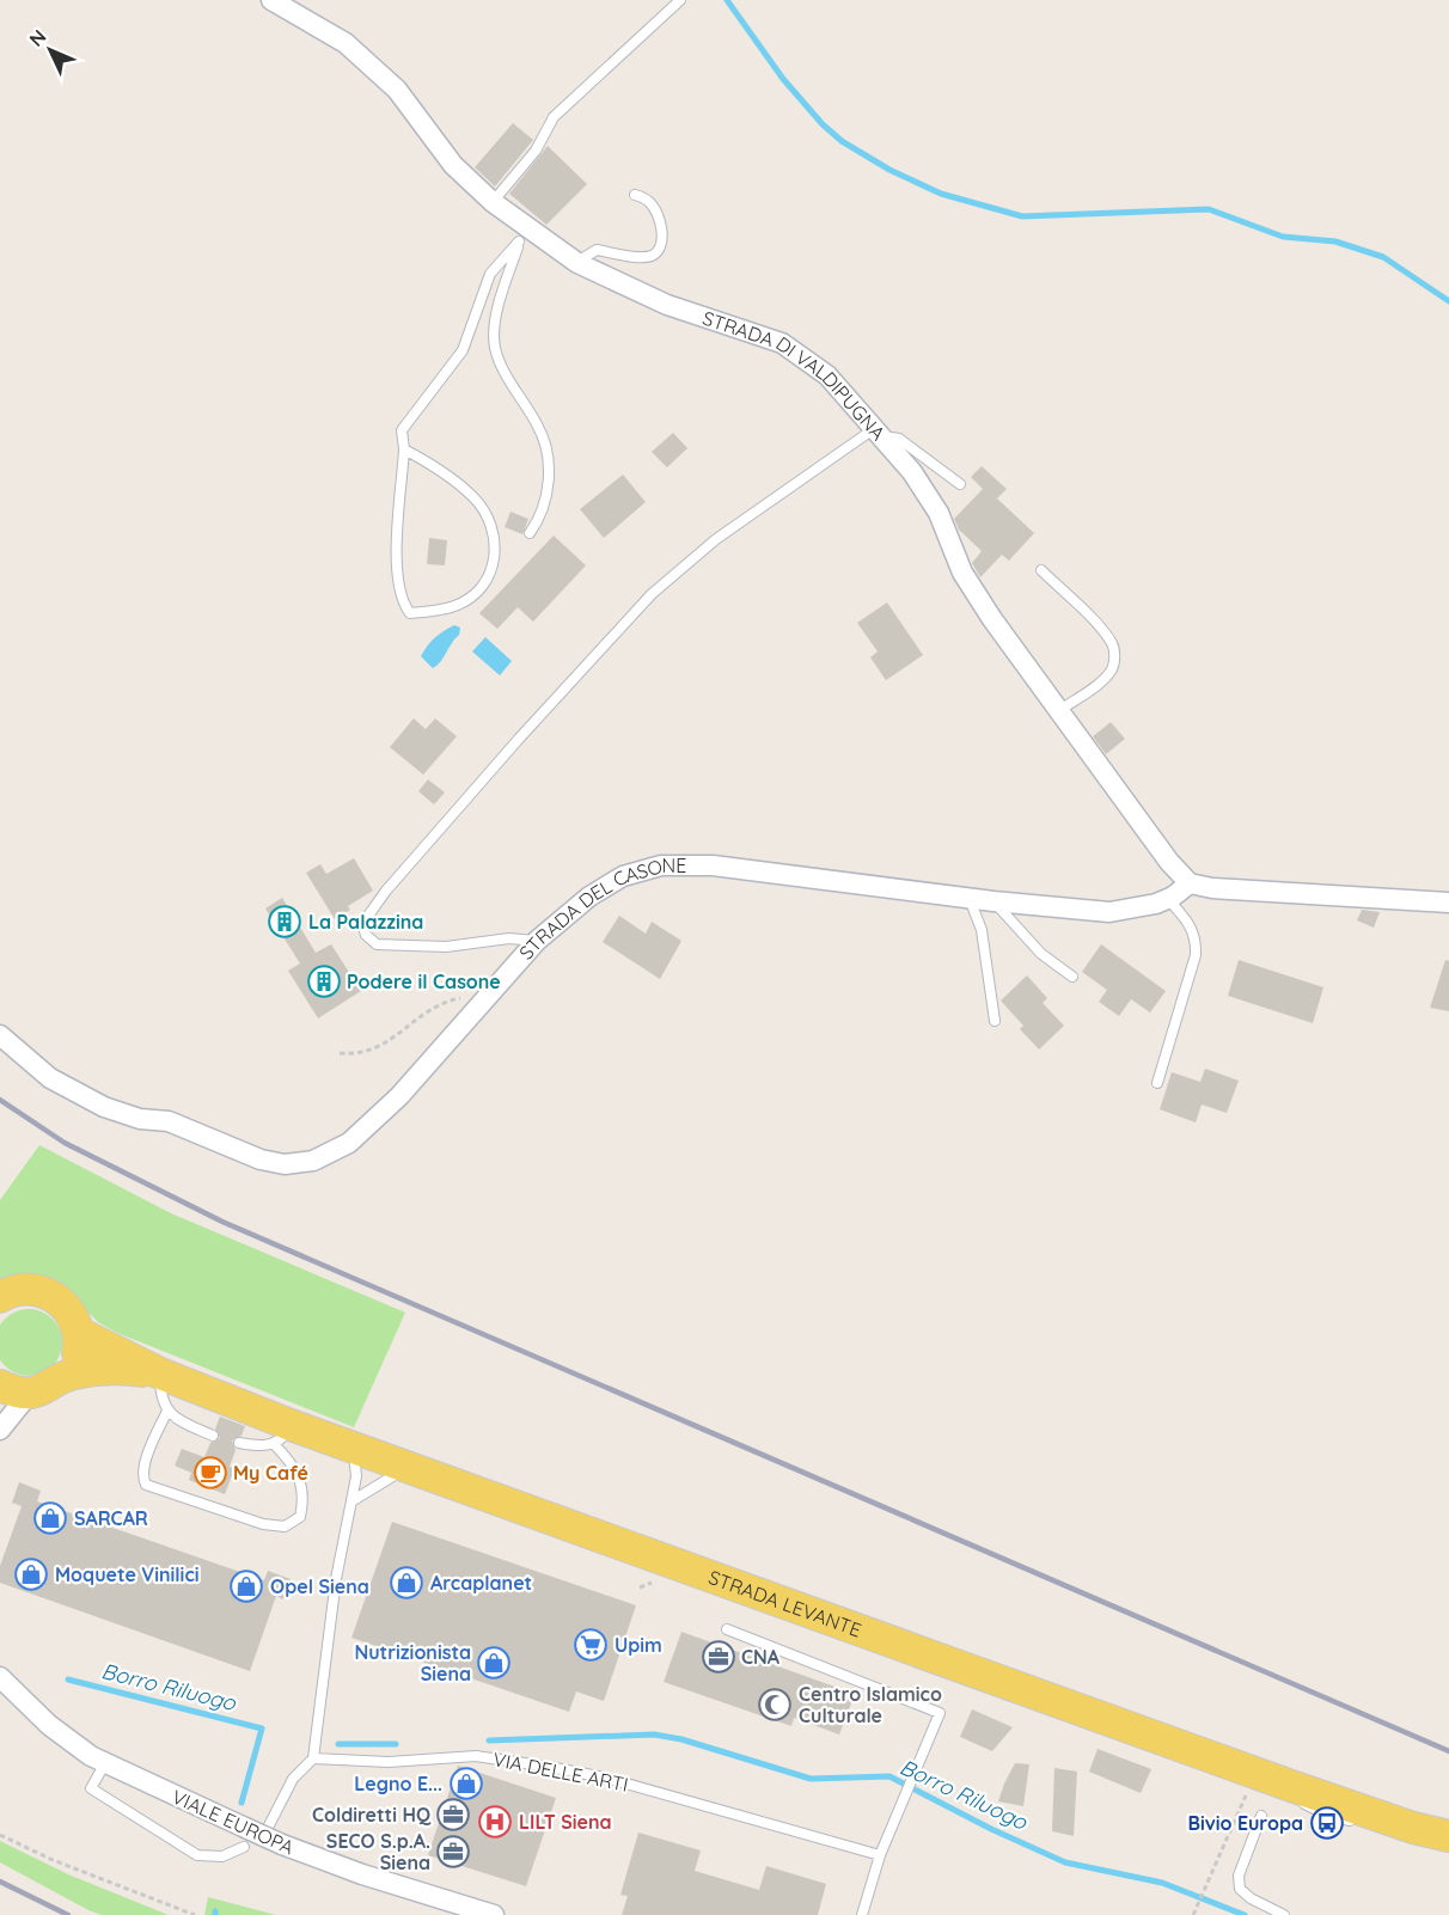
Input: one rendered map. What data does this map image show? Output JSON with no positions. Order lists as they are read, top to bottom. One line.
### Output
{"streets":{"main road":["STRADA LEVANTE"],"street":["STRADA DI VALDIPUGNA","STRADA DEL CASONE","VIALE EUROPA"],"lane":["VIA DELLE ARTI"]},"crossings":[["STRADA DI VALDIPUGNA","STRADA DEL CASONE"]],"water":["Borro Riluogo"],"places":{"building":["La Palazzina","Podere il Casone"],"cafe":["My Café"],"shop":["SARCAR","Moquete Vinilici","Arcaplanet","Opel Siena","Nutrizionista Siena","Legno E..."],"supermarket":["Upim"],"office":["CNA","Coldiretti HQ","SECO S.p.A. Siena"],"mosque":["Centro Islamico Culturale"],"hospital":["LILT Siena"],"bus stop":["Bivio Europa"]},"north":"top left"}
